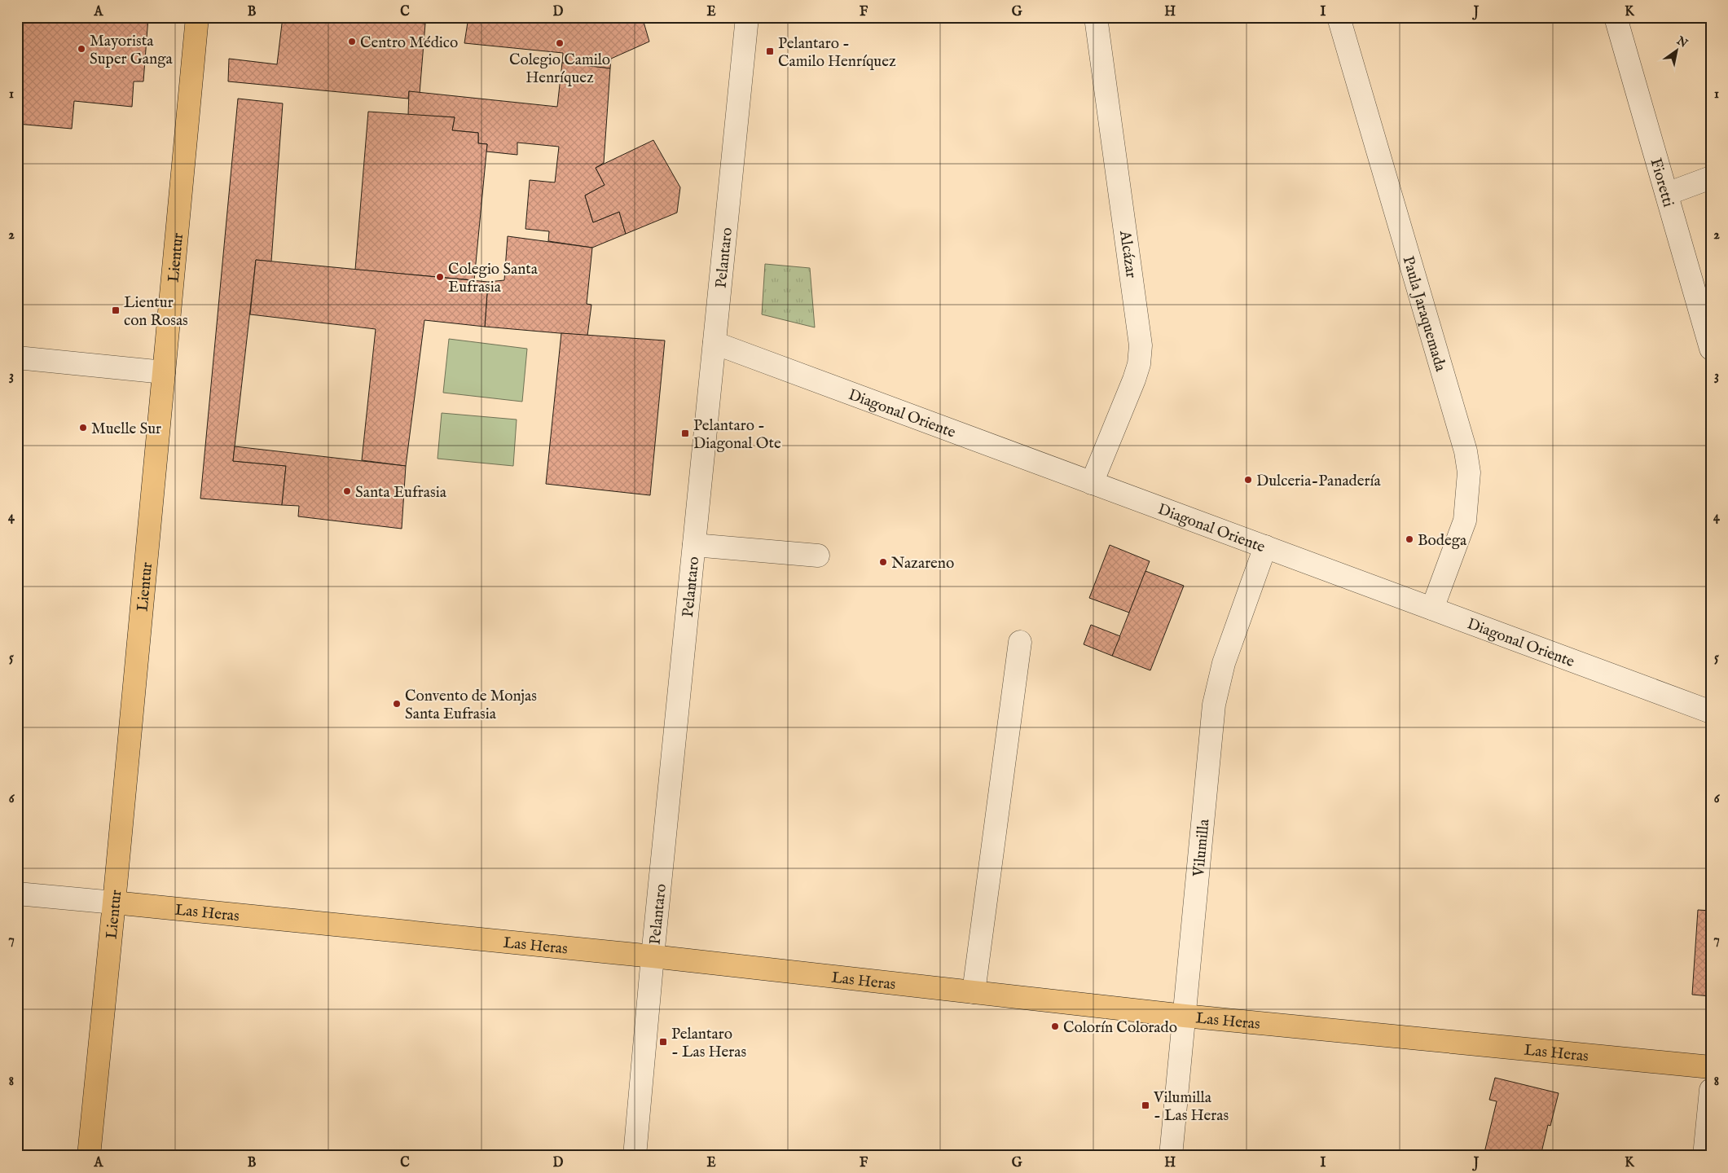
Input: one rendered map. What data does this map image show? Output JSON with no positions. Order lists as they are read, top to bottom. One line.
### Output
{"streets":{"main road":["Lientur","Las Heras"],"street":["Fioretti","Alcázar","Pelantaro","Paula Jaraquemada","Diagonal Oriente","Vilumilla"]},"crossings":[["Alcázar","Diagonal Oriente"],["Lientur","Las Heras"],["Pelantaro","Diagonal Oriente"],["Pelantaro","Las Heras"],["Paula Jaraquemada","Diagonal Oriente"],["Diagonal Oriente","Vilumilla"],["Vilumilla","Las Heras"]],"places":{"other":["Centro Médico","Colegio Camilo Henríquez","Mayorista Super Ganga","Colegio Santa Eufrasia","Muelle Sur","Dulceria-Panadería","Santa Eufrasia","Bodega","Nazareno","Convento de Monjas Santa Eufrasia","Colorín Colorado"],"transit":["Pelantaro - Camilo Henríquez","Lientur con Rosas","Pelantaro - Diagonal Ote","Pelantaro - Las Heras","Vilumilla - Las Heras"]},"north":"top right","grid":{"columns":["A","B","C","D","E","F","G","H","I","J","K"],"rows":["1","2","3","4","5","6","7","8"]}}
